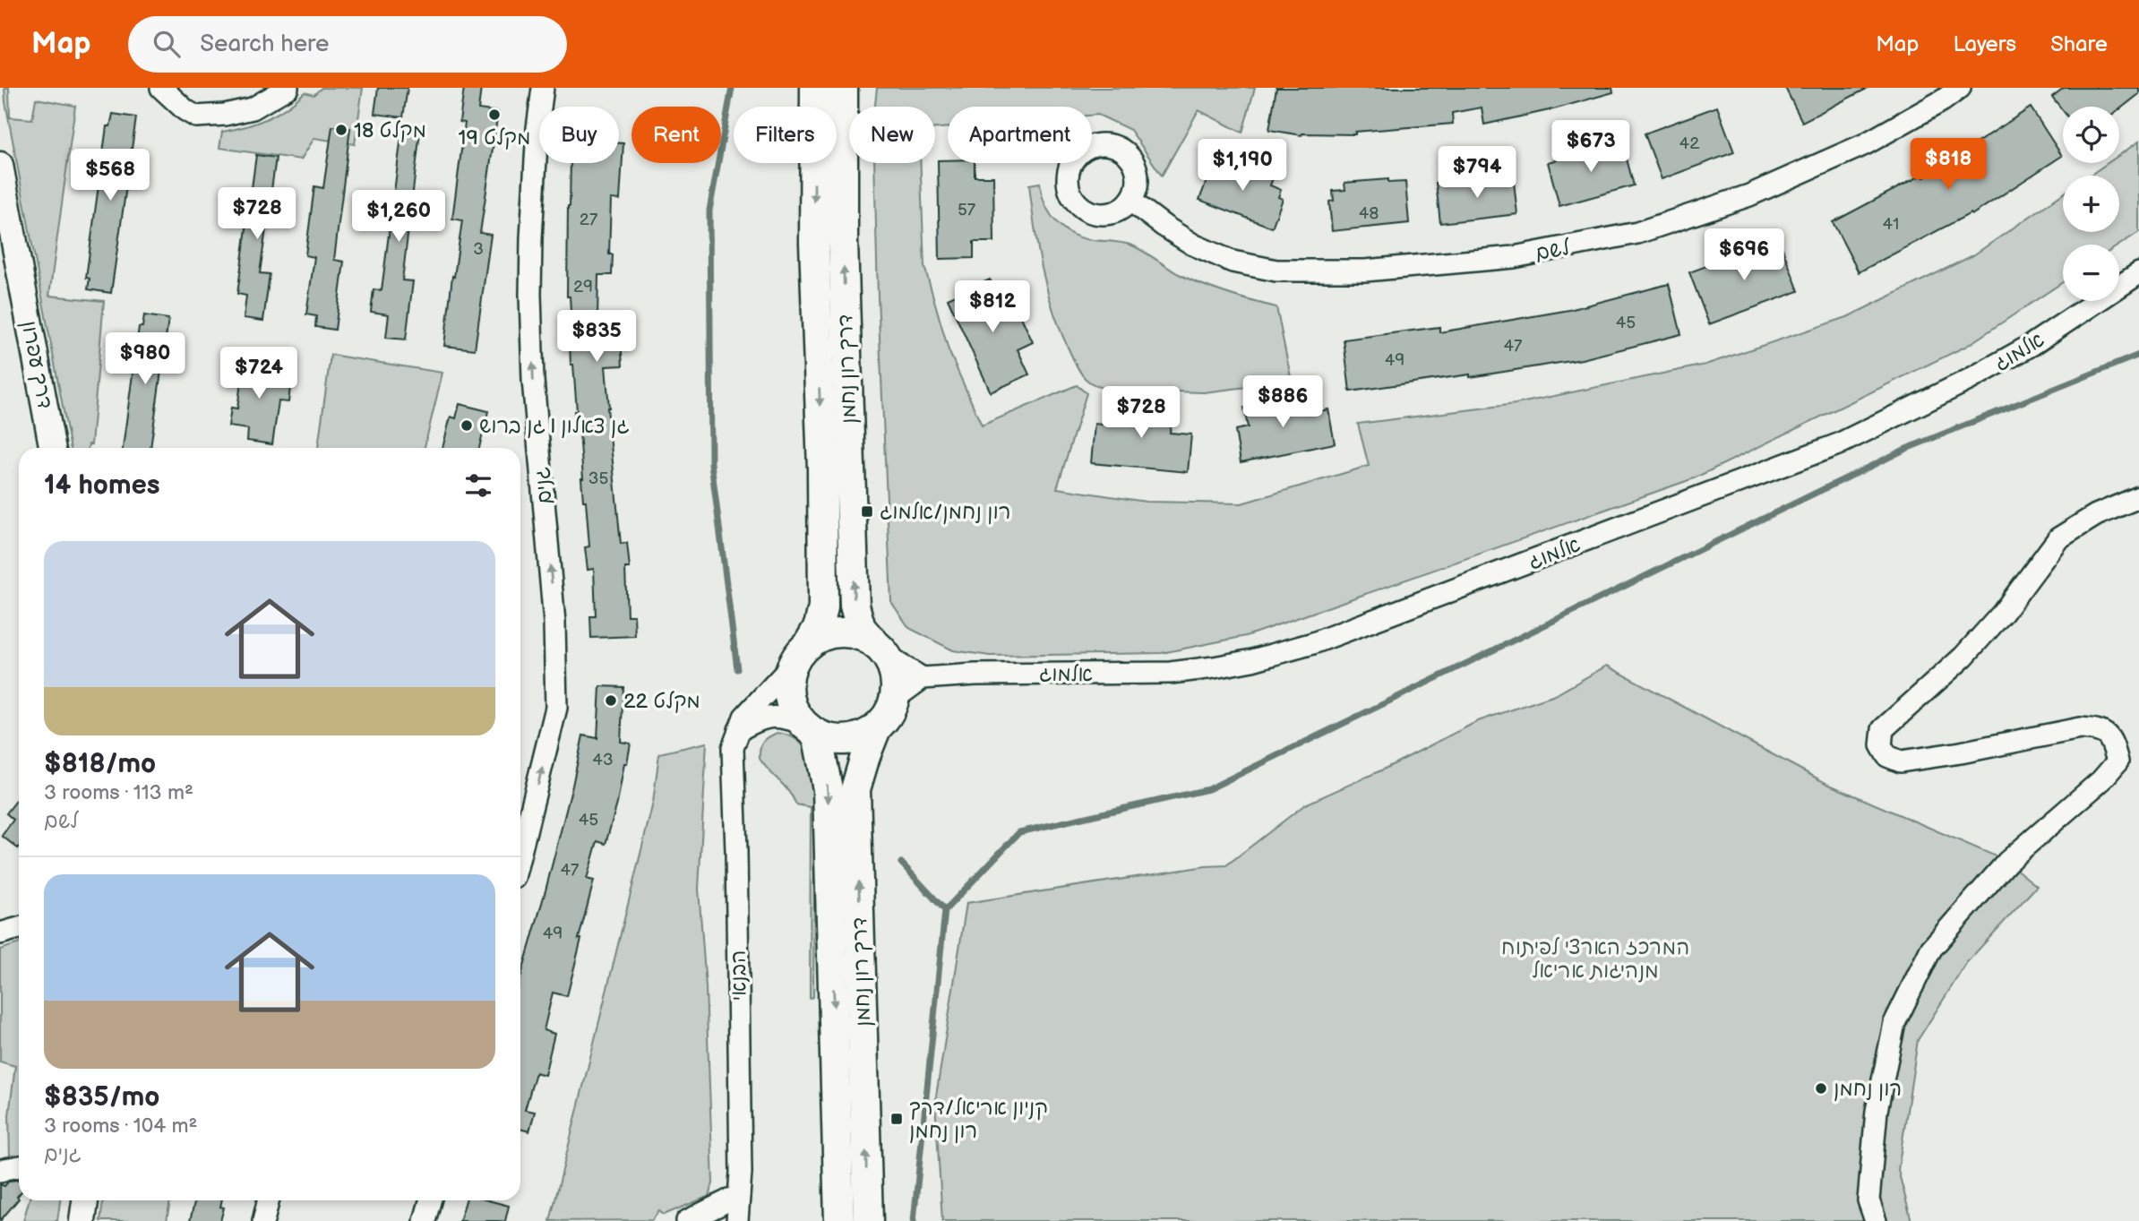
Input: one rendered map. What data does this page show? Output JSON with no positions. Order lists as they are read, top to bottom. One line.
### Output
{"streets":{"main road":["דרך רון נחמן"],"street":["לשם","אלמוג","דרך עפרון","גנים","הבנאי"]},"crossings":[["דרך רון נחמן","הבנאי"]],"one_way":["גנים"],"parks":["המרכז הארצי לפיתוח מנהיגות אריאל"],"places":{"other":["מקלט 19","מקלט 18","גן צאלון | גן ברוש","מקלט 22","רון נחמן"],"transit":["רון נחמן/אלמוג","קניון אריאל/דרך רון נחמן"]},"house_numbers":["42","57","48","27","41","3","29","45","47","49","35","43","45","47","49"],"page":{"header":"Map","search":"Search here","nav":["Map","Layers","Share"],"map_buttons":["+","−"],"chip":["Buy","Rent","Filters","New","Apartment"],"price":["$673","$818","$1,190","$794","$568","$728","$1,260","$696","$812","$835","$980","$724","$886","$728"],"heading":"14 homes","list":[{"name":"$818/mo","note":"3 rooms · 113 m² · לשם"},{"name":"$835/mo","note":"3 rooms · 104 m² · גנים"}]}}
